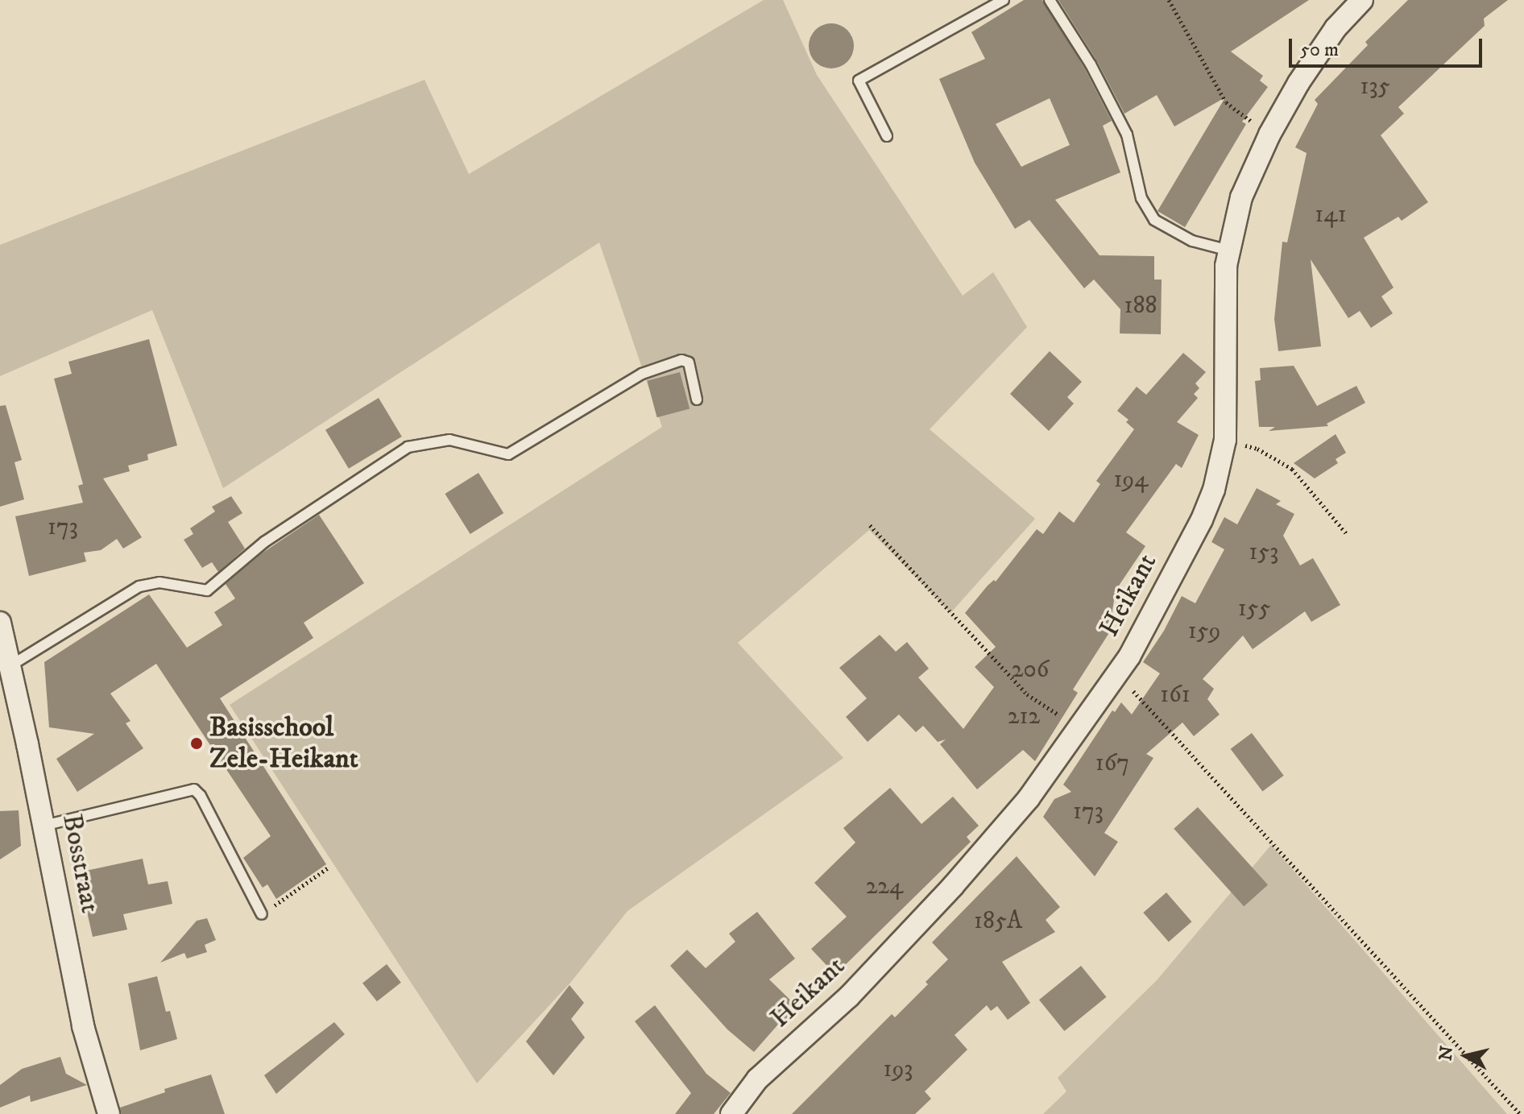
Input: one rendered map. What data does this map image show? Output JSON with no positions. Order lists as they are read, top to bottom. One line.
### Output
{"streets":{"street":["Heikant","Bosstraat"]},"places":["Basisschool Zele-Heikant"],"house_numbers":["135","141","188","194","173","153","155","159","206","161","212","167","173","224","185A","193"],"scale_bar":"50 m","north":"left"}
